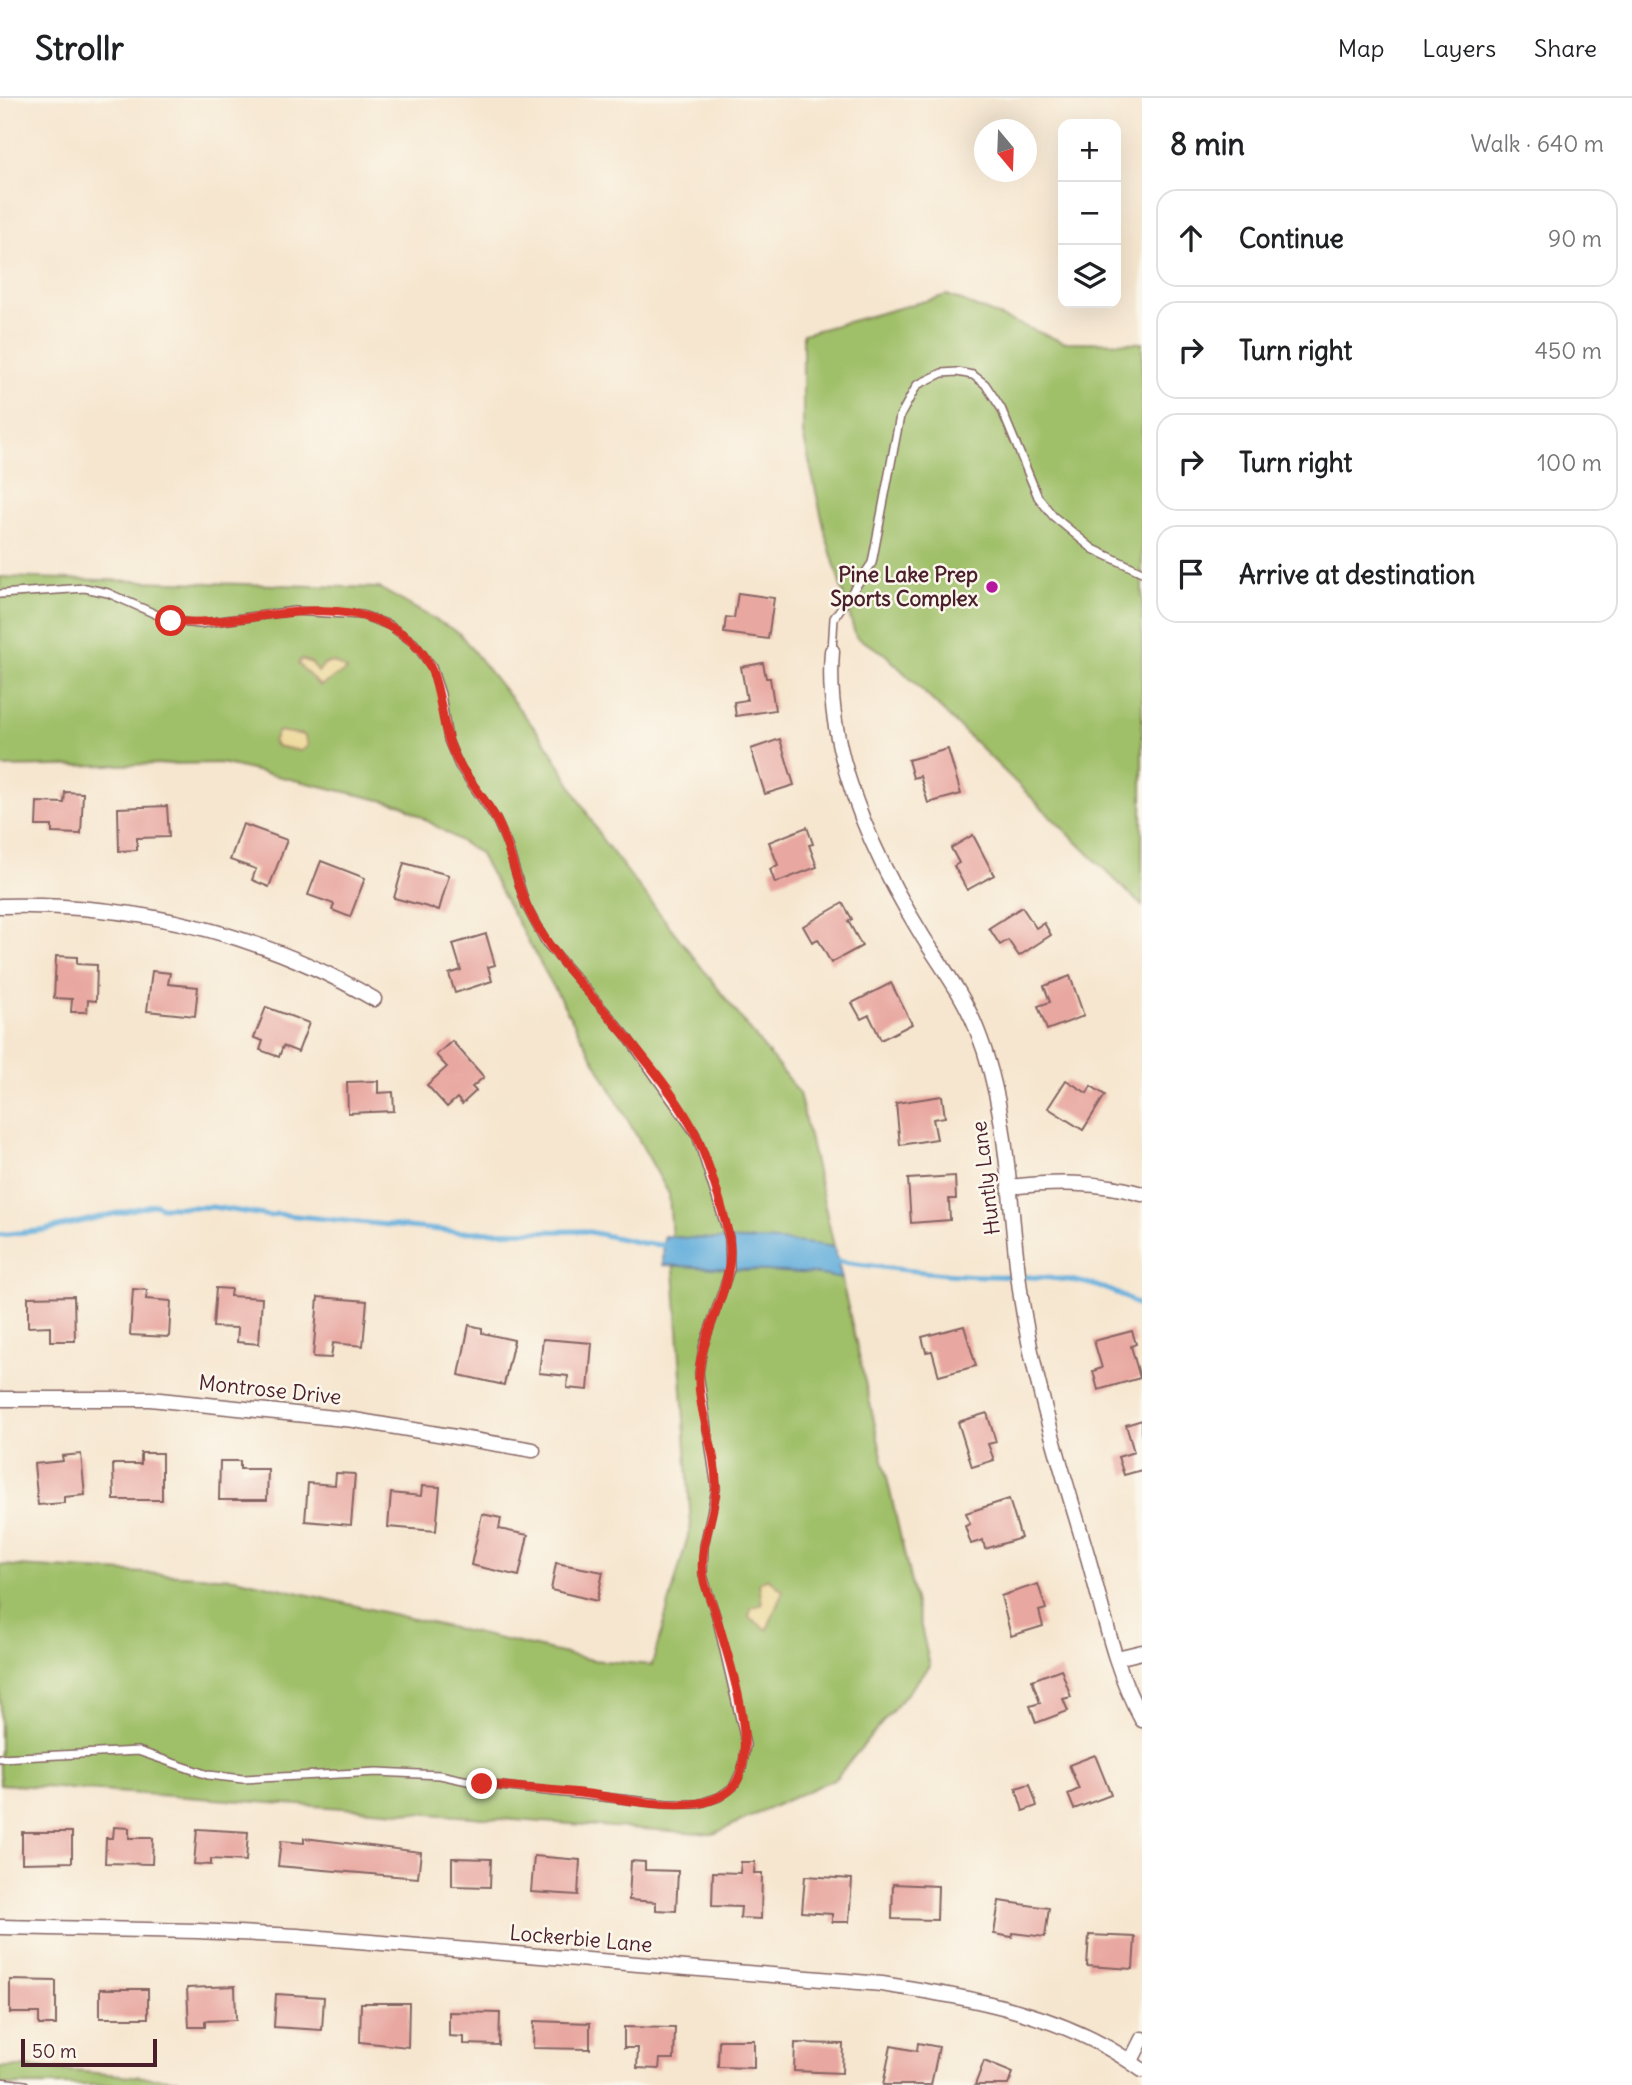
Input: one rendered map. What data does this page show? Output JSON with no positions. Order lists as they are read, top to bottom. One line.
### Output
{"streets":{"street":["Huntly Lane","Montrose Drive","Lockerbie Lane"]},"places":["Pine Lake Prep Sports Complex"],"scale_bar":"50 m","north":"bottom","page":{"header":"Strollr","nav":["Map","Layers","Share"],"heading":["8 min","Walk · 640 m"],"map_buttons":["+","−"],"list":[["Continue","90 m"],["Turn right","450 m"],["Turn right","100 m"],"Arrive at destination"],"scale":"50 m"}}
